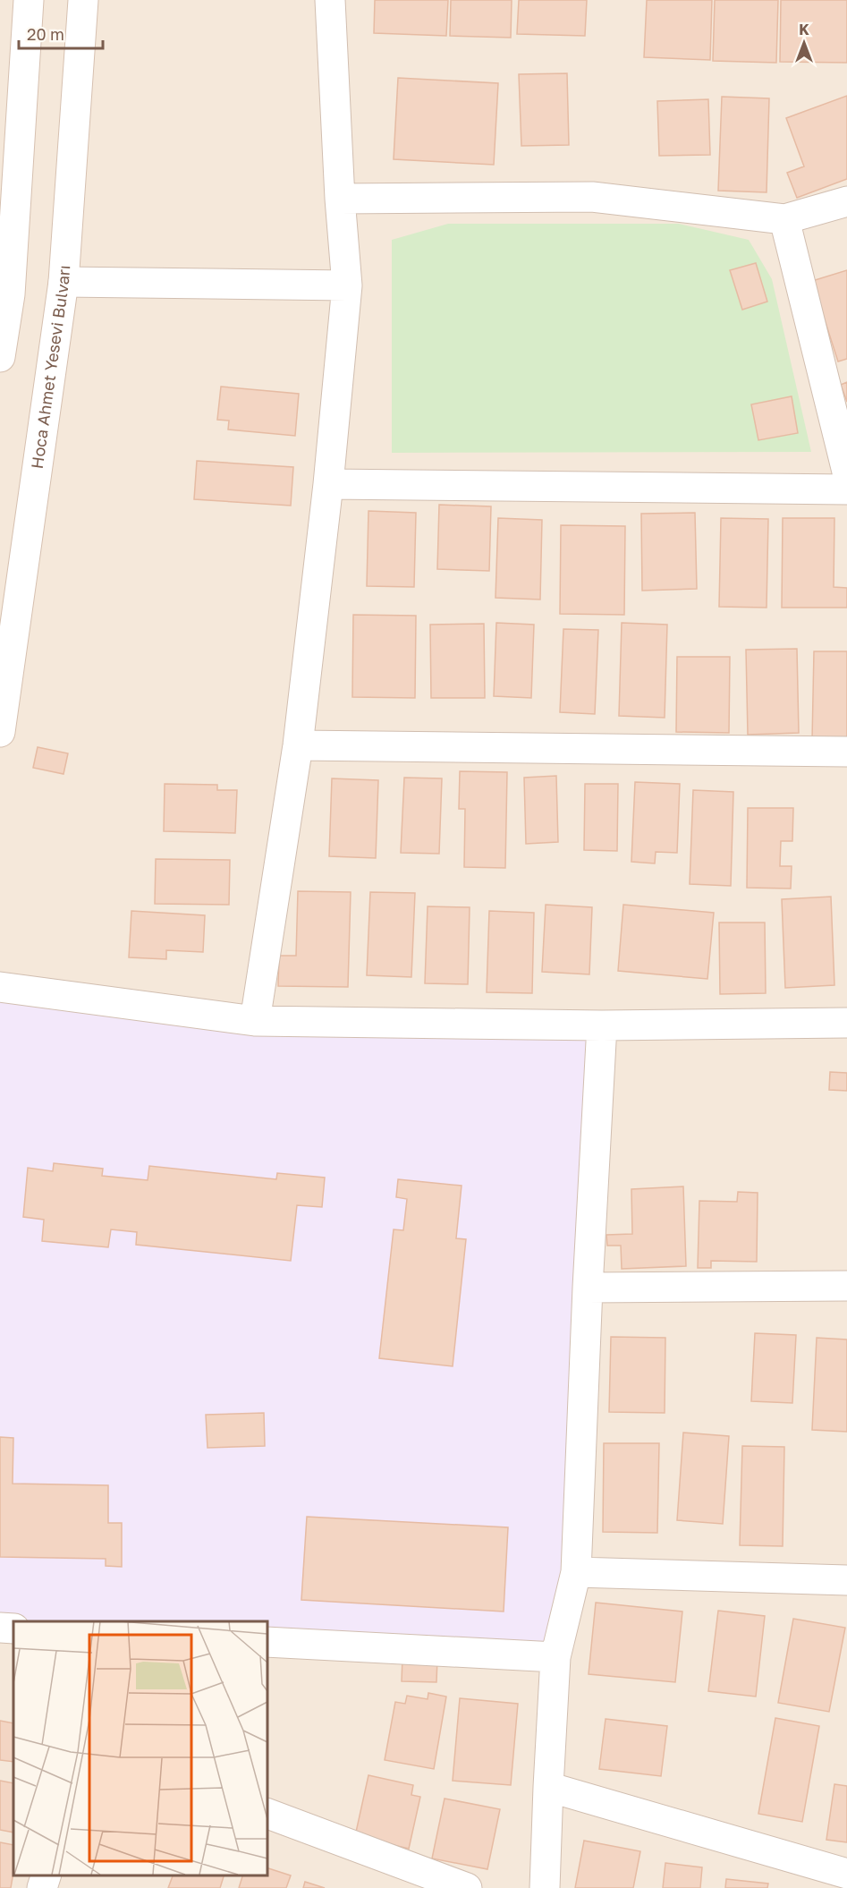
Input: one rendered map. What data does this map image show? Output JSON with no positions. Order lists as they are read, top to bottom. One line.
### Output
{"streets":{"street":["Hoca Ahmet Yesevi Bulvarı"]},"scale_bar":"20 m","north":"top"}
